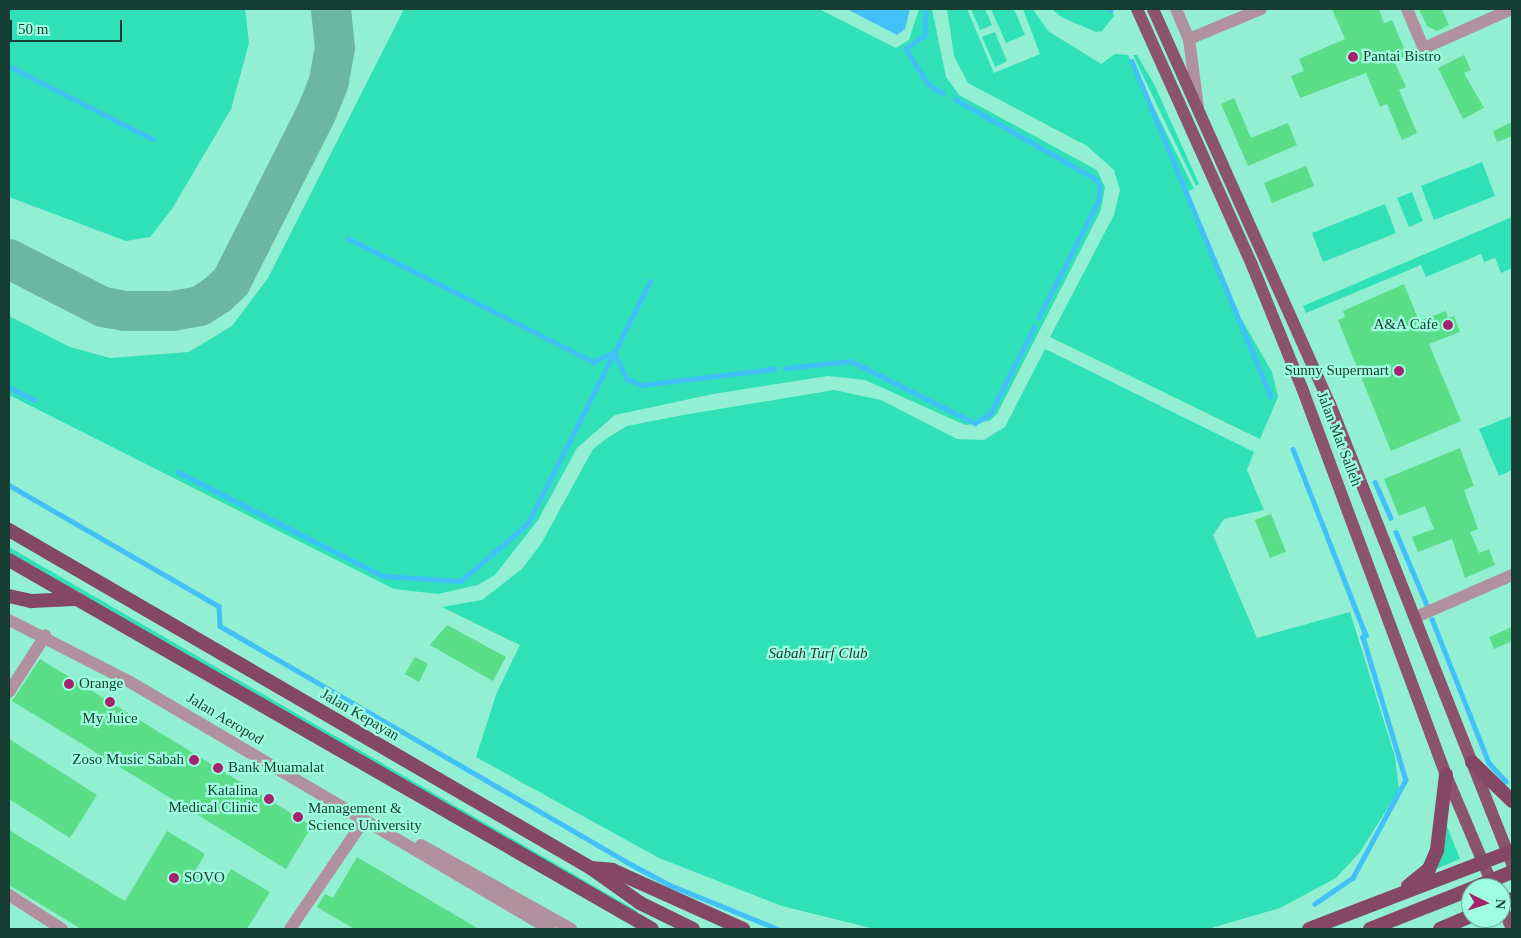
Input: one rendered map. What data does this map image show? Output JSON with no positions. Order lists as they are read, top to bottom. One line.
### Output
{"streets":{"highway":["Jalan Kepayan"],"main road":["Jalan Mat Salleh"],"street":["Jalan Aeropod"]},"parks":["Sabah Turf Club"],"places":["Pantai Bistro","A&A Cafe","Sunny Supermart","Orange","My Juice","Zoso Music Sabah","Bank Muamalat","Katalina Medical Clinic","Management & Science University","SOVO"],"scale_bar":"50 m","north":"right"}
